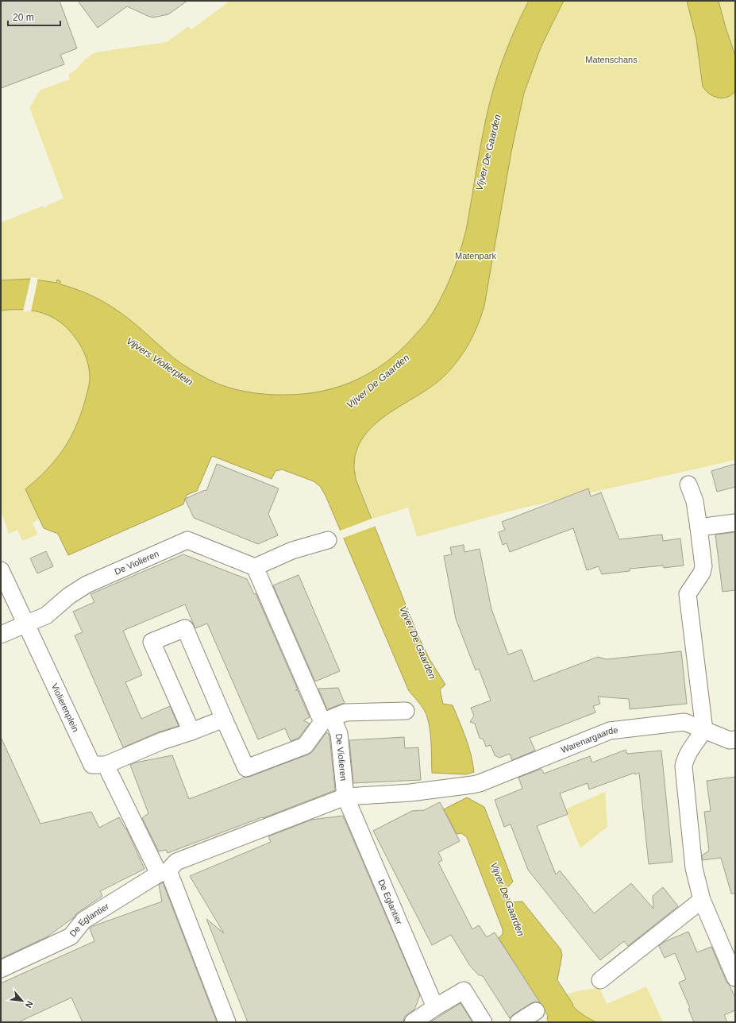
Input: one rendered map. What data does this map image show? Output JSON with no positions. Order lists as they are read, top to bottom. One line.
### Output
{"streets":{"street":["De Violieren","Violierenplein","Warenargaarde","De Eglantier"]},"crossings":[["De Violieren","Violierenplein"],["De Violieren","De Eglantier"],["Warenargaarde","De Eglantier"]],"water":["Vijver De Gaarden","Vijvers Violierplein"],"parks":["Matenschans","Matenpark"],"scale_bar":"20 m","north":"bottom right"}
